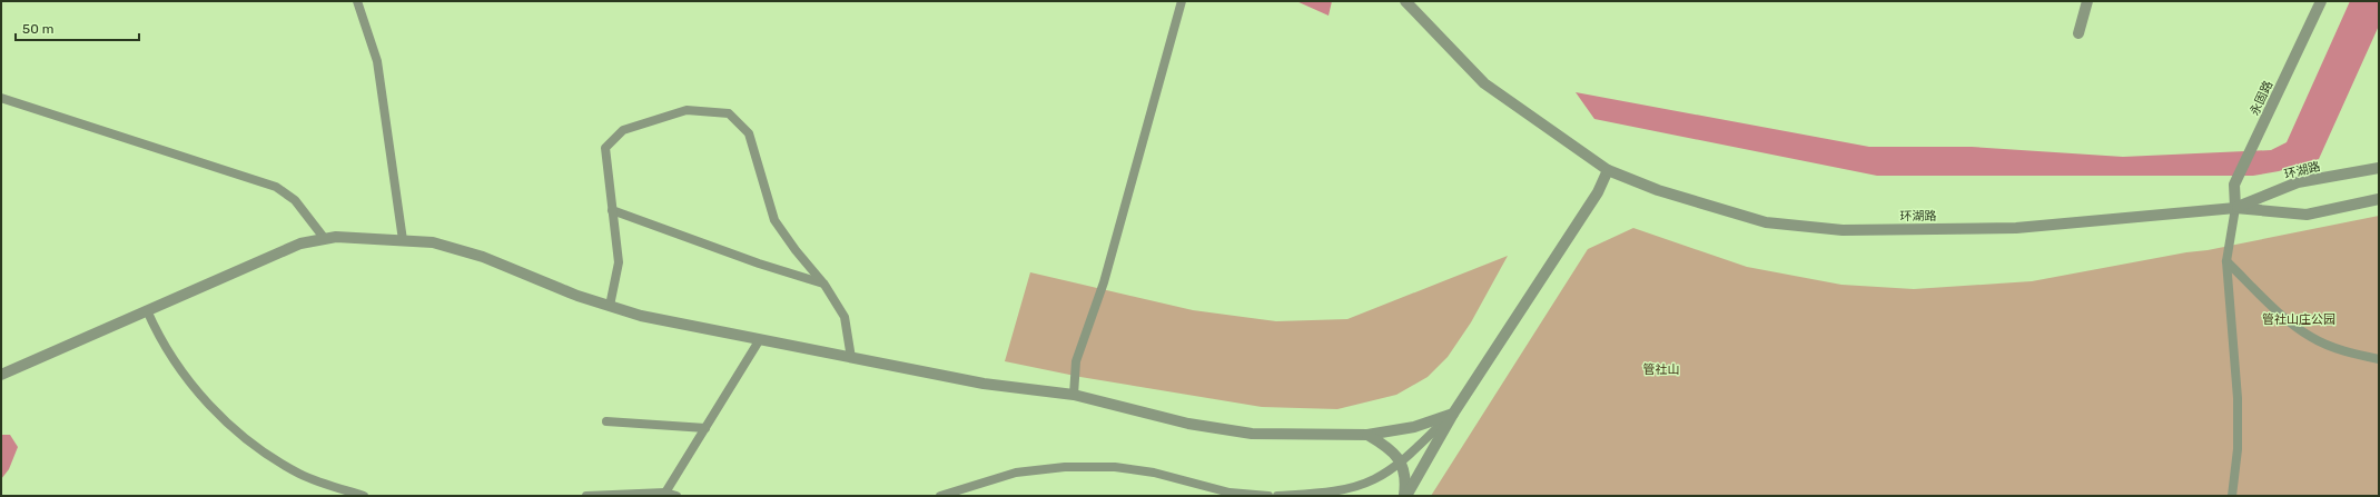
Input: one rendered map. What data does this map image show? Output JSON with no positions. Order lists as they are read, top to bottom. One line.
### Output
{"streets":{"street":["永固路","环湖路"]},"crossings":[["永固路","环湖路"]],"parks":["管社山庄公园","管社山"],"scale_bar":"50 m"}
